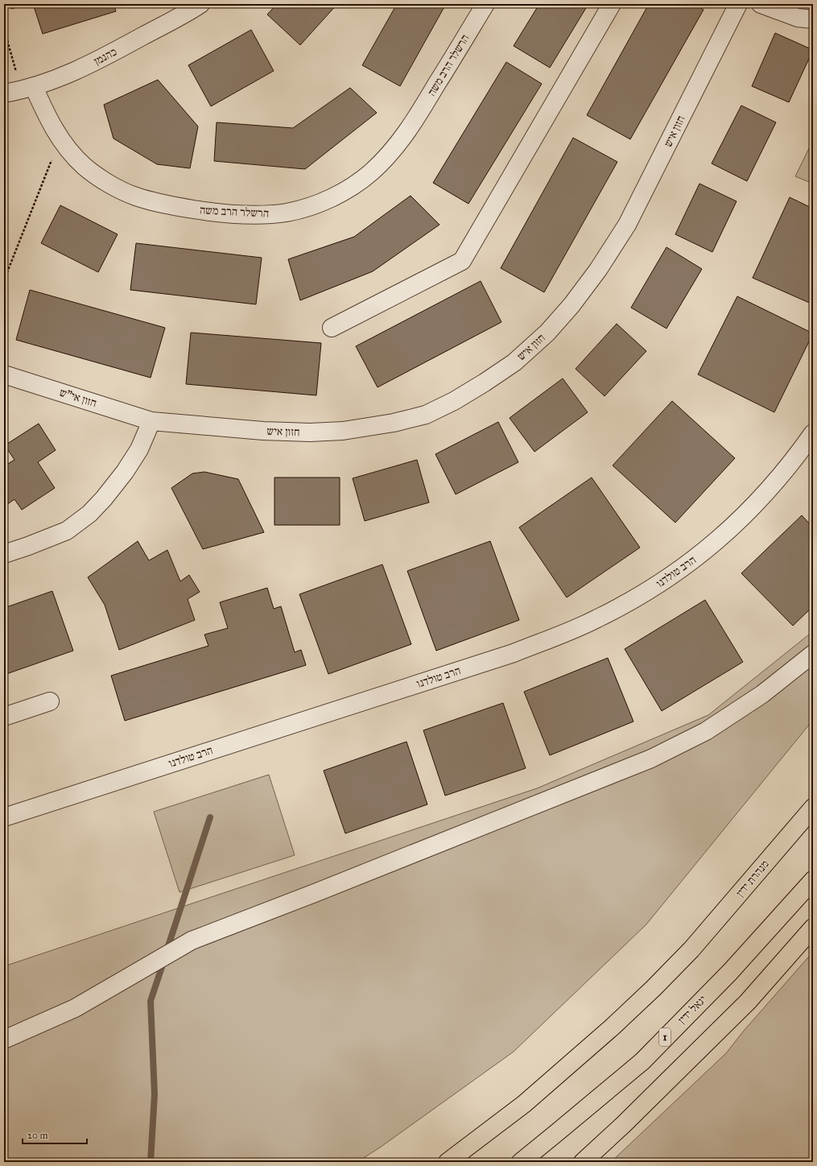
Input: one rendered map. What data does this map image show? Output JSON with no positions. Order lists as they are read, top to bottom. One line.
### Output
{"streets":{"highway":["מנהרת ידין","יגאל ידין","1"],"street":["כהנמן","הרשלר הרב משה","חזון איש","חזון אי\"ש","הרב טולדנו"]},"crossings":[["כהנמן","הרשלר הרב משה"],["חזון איש","חזון אי\"ש"],["יגאל ידין","1"]],"scale_bar":"20 m"}
